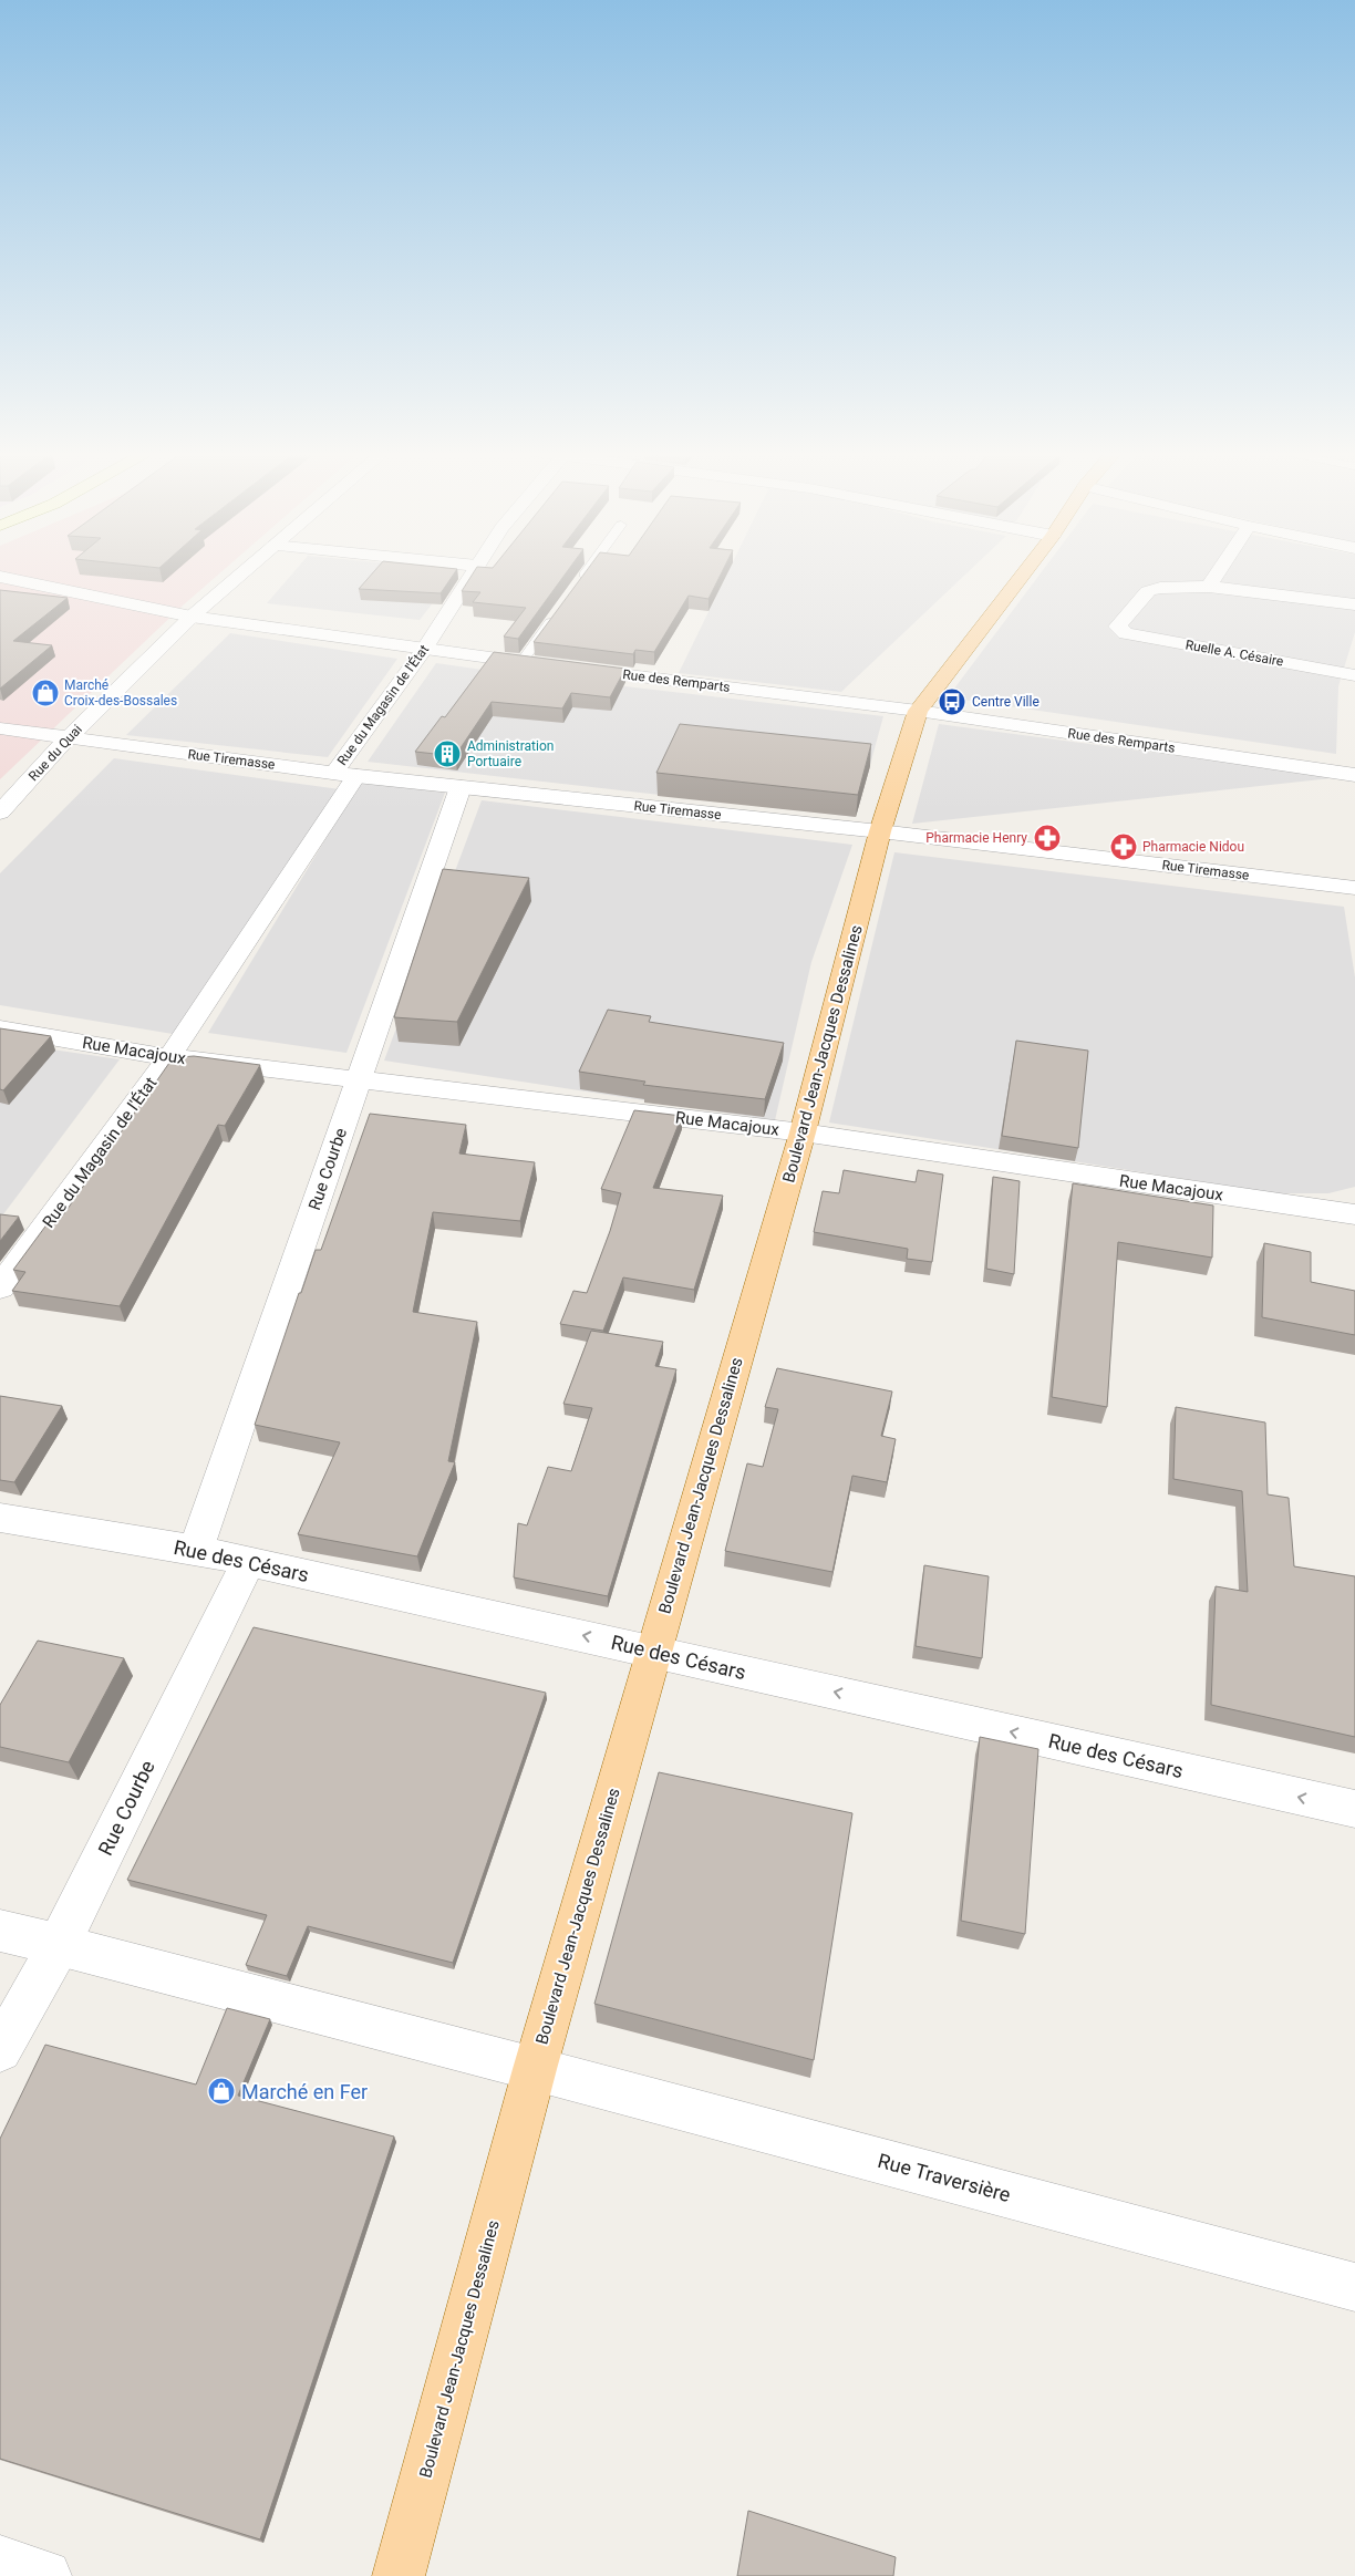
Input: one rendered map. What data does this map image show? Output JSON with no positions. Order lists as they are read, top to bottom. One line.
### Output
{"streets":{"main road":["Boulevard Jean-Jacques Dessalines"],"street":["Ruelle A. Césaire","Rue des Remparts","Rue du Magasin de l'État","Rue du Quai","Rue Tiremasse","Rue Macajoux","Rue Courbe","Rue des Césars","Rue Traversière"]},"crossings":[["Rue des Remparts","Rue du Magasin de l'État"],["Rue des Remparts","Rue du Quai"],["Rue des Remparts","Boulevard Jean-Jacques Dessalines"],["Rue du Magasin de l'État","Rue Tiremasse"],["Rue du Magasin de l'État","Rue Macajoux"],["Rue du Quai","Rue Tiremasse"],["Rue Tiremasse","Boulevard Jean-Jacques Dessalines"],["Rue Tiremasse","Rue Courbe"],["Rue Macajoux","Boulevard Jean-Jacques Dessalines"],["Rue Macajoux","Rue Courbe"],["Boulevard Jean-Jacques Dessalines","Rue des Césars"],["Boulevard Jean-Jacques Dessalines","Rue Traversière"],["Rue Courbe","Rue des Césars"],["Rue Courbe","Rue Traversière"]],"one_way":["Rue des Césars"],"places":{"shop":["Marché Croix-des-Bossales","Marché en Fer"],"bus stop":["Centre Ville"],"building":["Administration Portuaire"],"pharmacy":["Pharmacie Henry","Pharmacie Nidou"]}}
